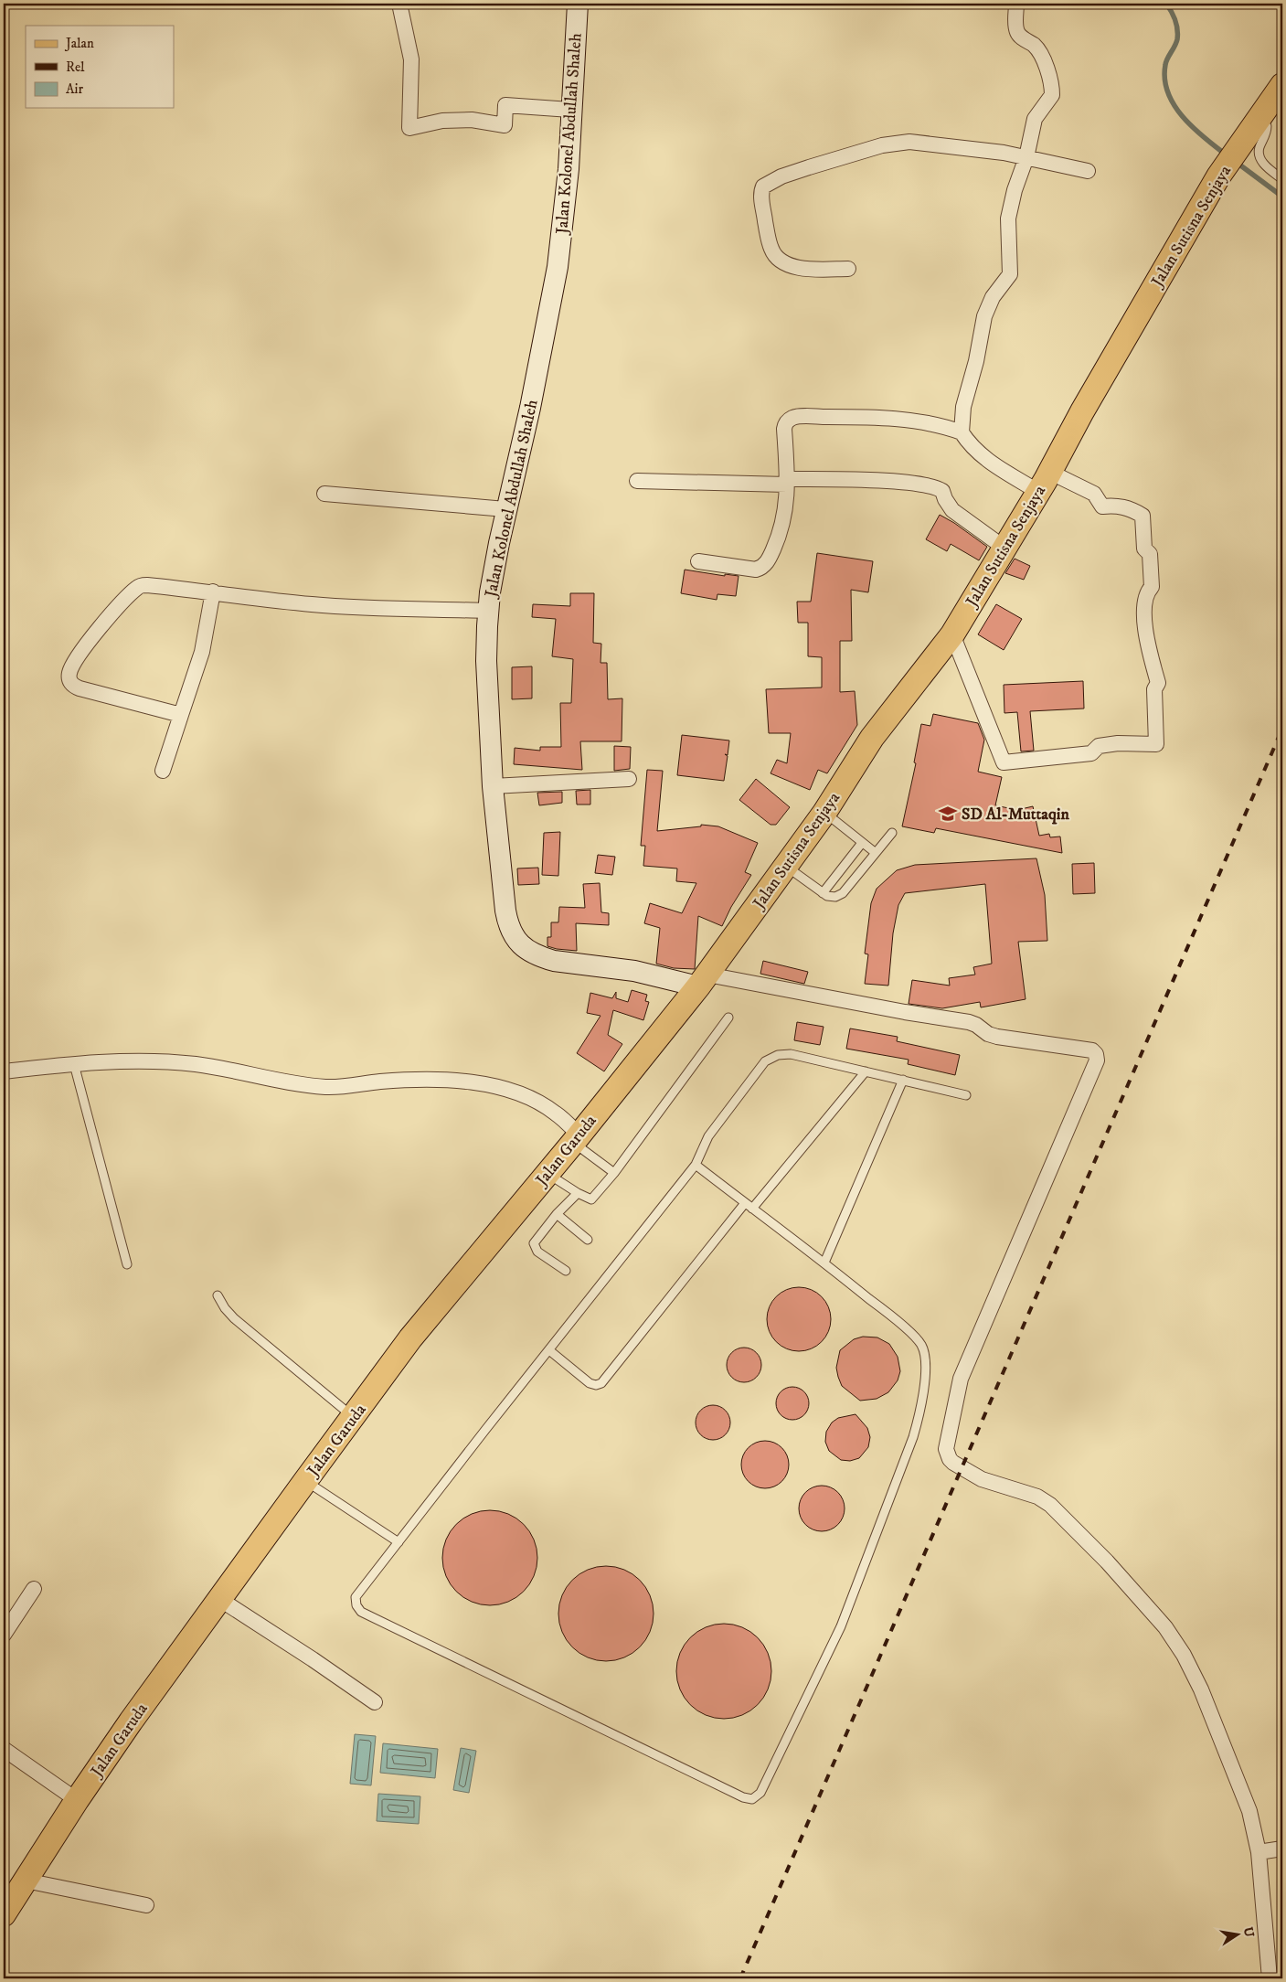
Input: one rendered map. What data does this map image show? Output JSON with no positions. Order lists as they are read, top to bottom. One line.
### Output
{"streets":{"main road":["Jalan Kolonel Abdullah Shaleh","Jalan Sutisna Senjaya","Jalan Garuda"]},"crossings":[["Jalan Kolonel Abdullah Shaleh","Jalan Sutisna Senjaya"],["Jalan Kolonel Abdullah Shaleh","Jalan Garuda"],["Jalan Sutisna Senjaya","Jalan Garuda"]],"places":{"school or university":["SD Al-Muttaqin"]},"legend":["Jalan","Rel","Air"],"north":"right"}
